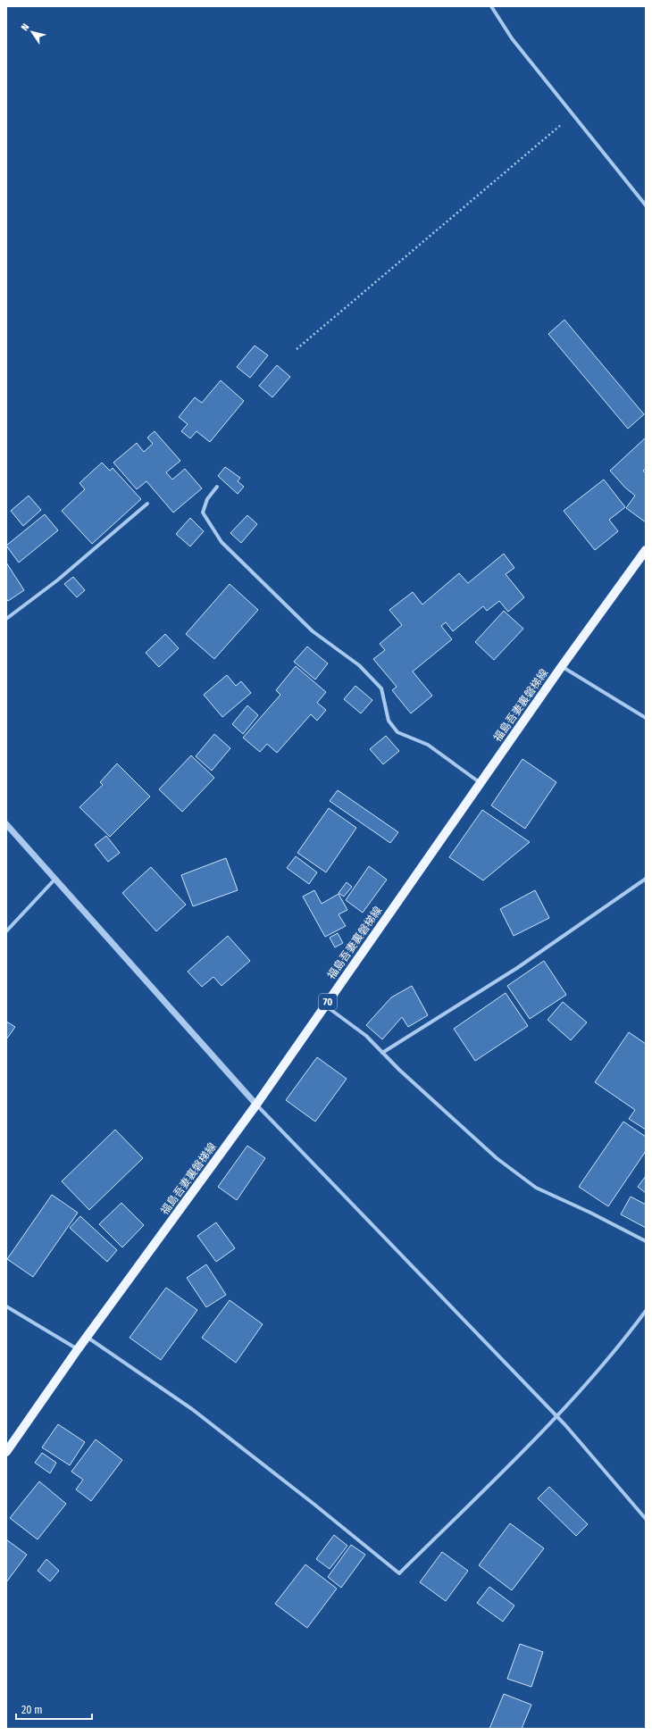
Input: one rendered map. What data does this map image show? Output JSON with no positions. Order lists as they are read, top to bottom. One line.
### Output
{"streets":{"main road":["福島吾妻裏磐梯線","70"]},"scale_bar":"20 m","north":"top left"}
